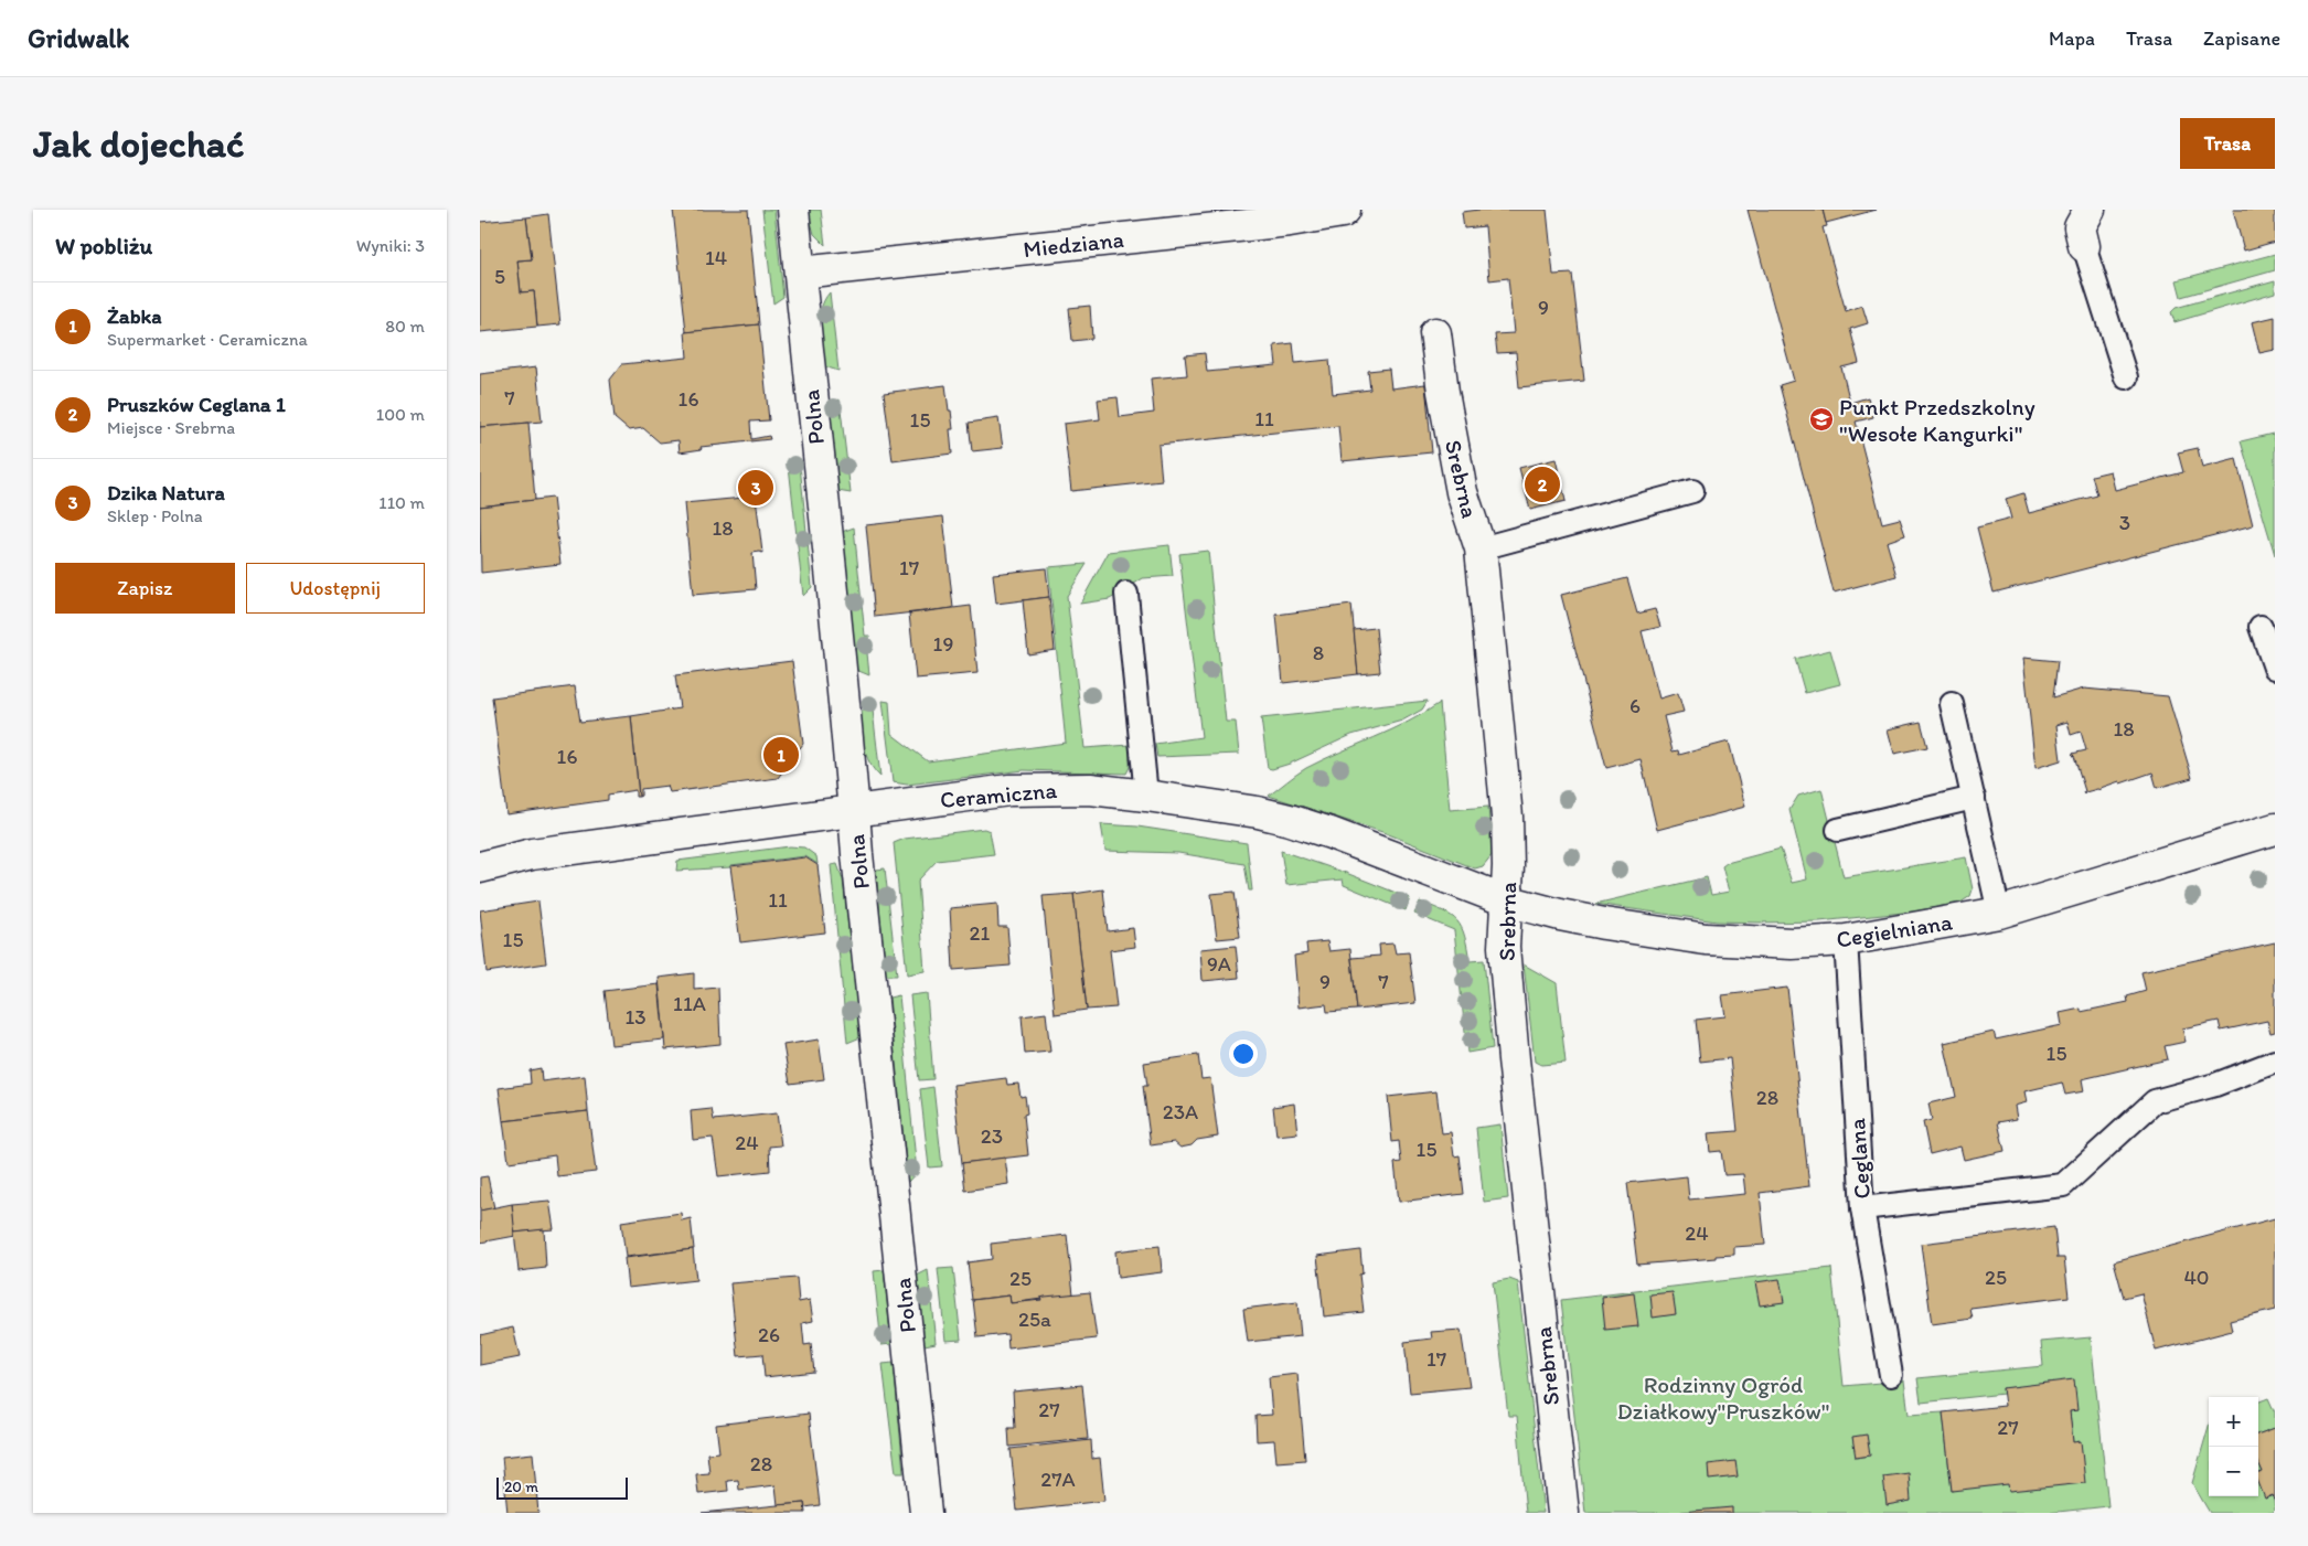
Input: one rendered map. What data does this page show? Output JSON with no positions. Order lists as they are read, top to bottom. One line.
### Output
{"streets":{"street":["Miedziana","Polna","Srebrna","Ceramiczna","Cegielniana"],"lane":["Ceglana"]},"crossings":[["Miedziana","Polna"],["Polna","Ceramiczna"],["Srebrna","Ceramiczna"],["Srebrna","Cegielniana"],["Ceramiczna","Cegielniana"],["Cegielniana","Ceglana"]],"parks":["Rodzinny Ogród Działkowy\"Pruszków\""],"places":{"school or university":["Punkt Przedszkolny \"Wesołe Kangurki\""]},"house_numbers":["14","5","9","7","16","11","15","3","18","17","19","8","6","18","16","11","21","15","9A","9","7","11A","13","15","28","23A","23","24","15","24","25","40","25","25a","26","17","27","27","28","27A"],"scale_bar":"20 m","page":{"header":"Gridwalk","nav":["Mapa","Trasa","Zapisane"],"buttons":["Trasa",["Zapisz","Udostępnij"]],"title":"Jak dojechać","heading":["W pobliżu","Wyniki: 3"],"list":[{"mark":"1","name":"Żabka","note":"Supermarket · Ceramiczna","value":"80 m"},{"mark":"2","name":"Pruszków Ceglana 1","note":"Miejsce · Srebrna","value":"100 m"},{"mark":"3","name":"Dzika Natura","note":"Sklep · Polna","value":"110 m"}],"pins":["2","3","1"],"map_buttons":["+","−"],"scale":"20 m"}}
